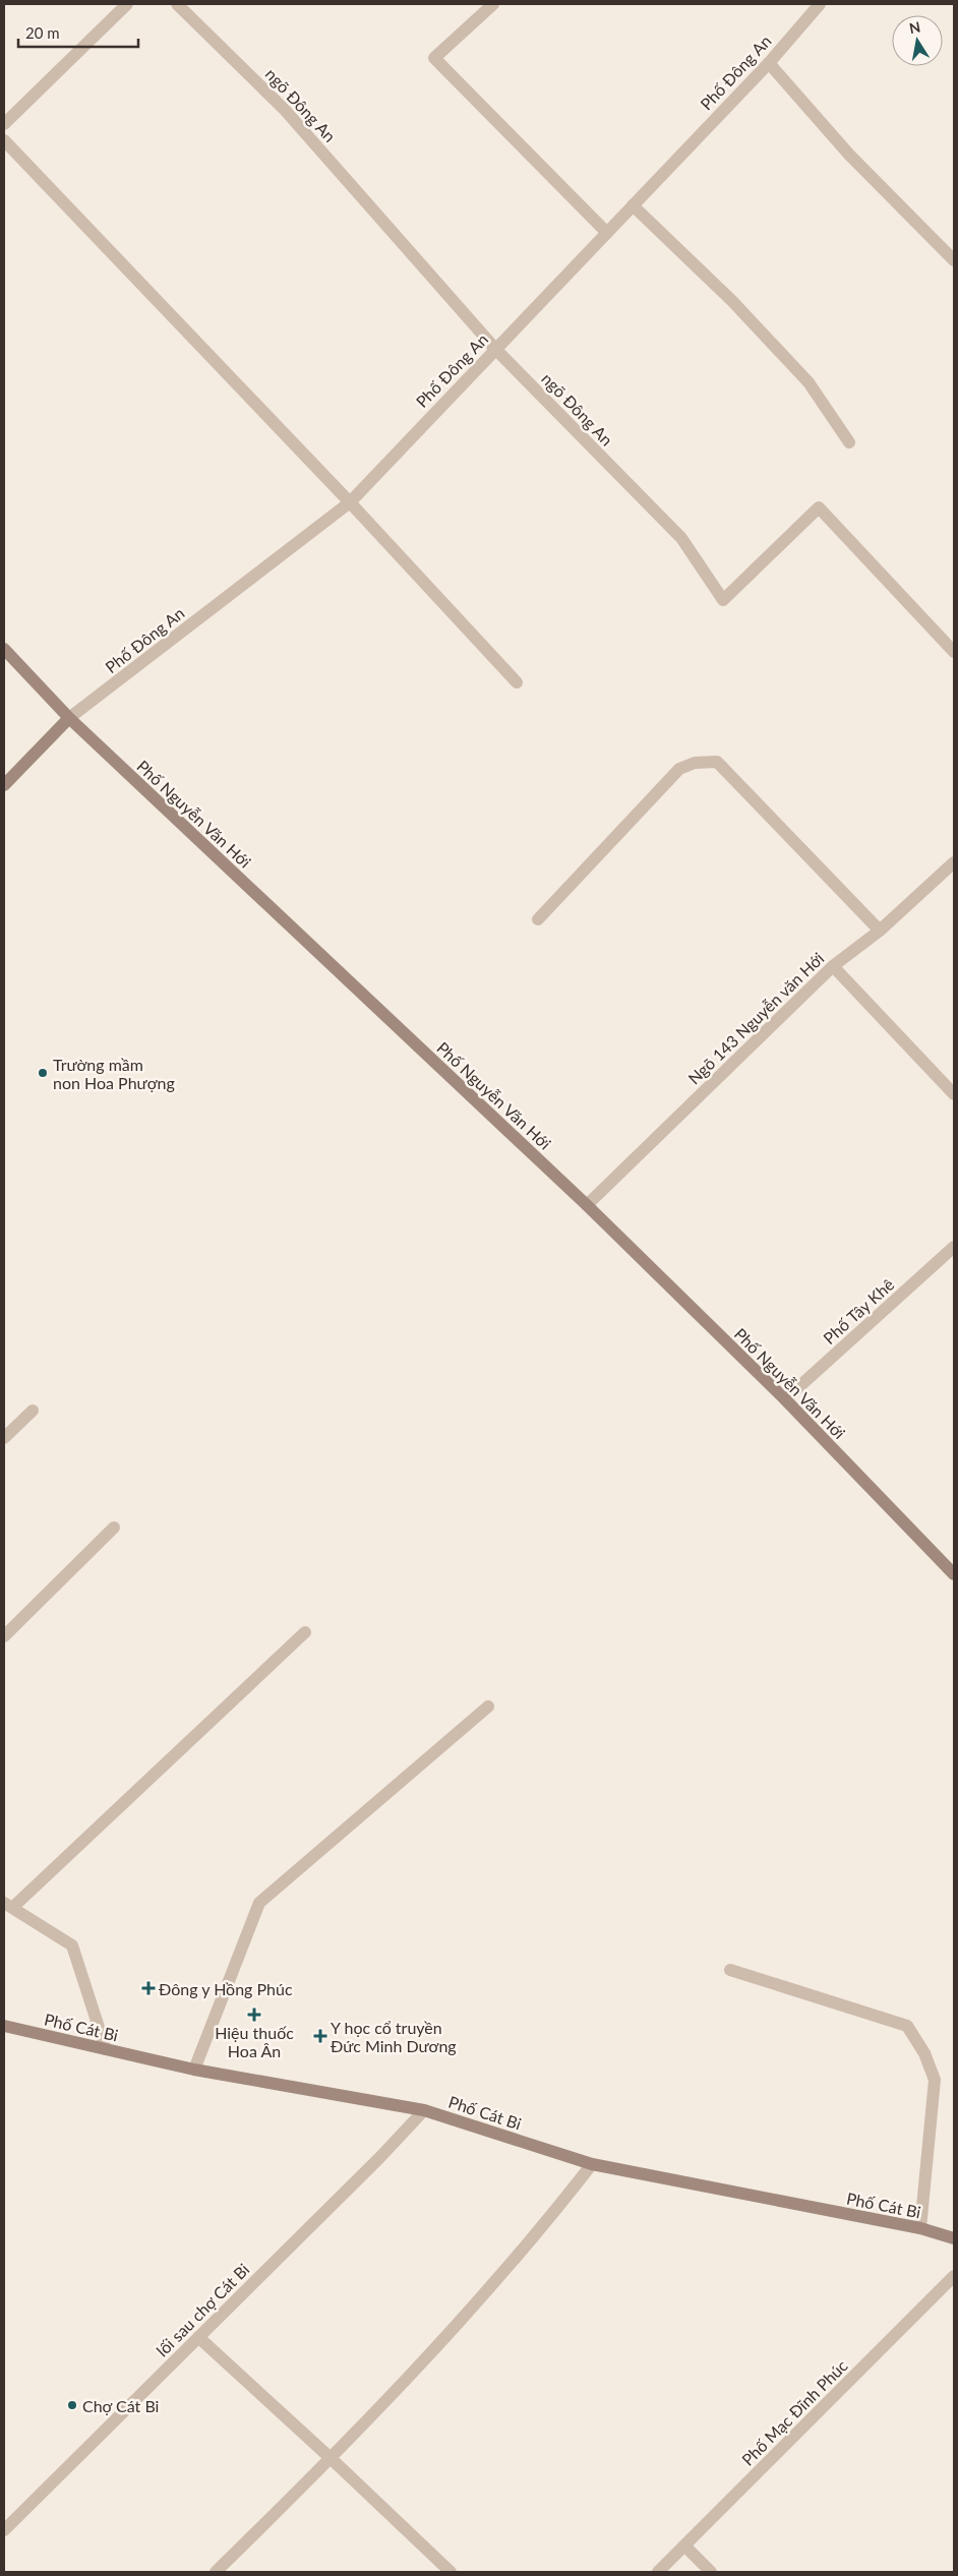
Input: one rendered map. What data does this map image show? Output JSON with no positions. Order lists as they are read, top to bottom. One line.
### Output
{"streets":{"street":["Phố Đông An","ngõ Đông An","Phố Nguyễn Văn Hới","Ngõ 143 Nguyễn văn Hới","Phố Tây Khê","Phố Cát Bi","lối sau chợ Cát Bi","Phố Mạc Đĩnh Phúc"]},"crossings":[["Phố Đông An","ngõ Đông An"],["Phố Đông An","Phố Nguyễn Văn Hới"],["Phố Nguyễn Văn Hới","Ngõ 143 Nguyễn văn Hới"],["Phố Nguyễn Văn Hới","Phố Tây Khê"],["Phố Cát Bi","lối sau chợ Cát Bi"]],"places":{"other":["Trường mầm non Hoa Phượng","Chợ Cát Bi"],"health":["Đông y Hồng Phúc","Hiệu thuốc Hoa Ân","Y học cổ truyền Đức Minh Dương"]},"scale_bar":"20 m","north":"top"}
